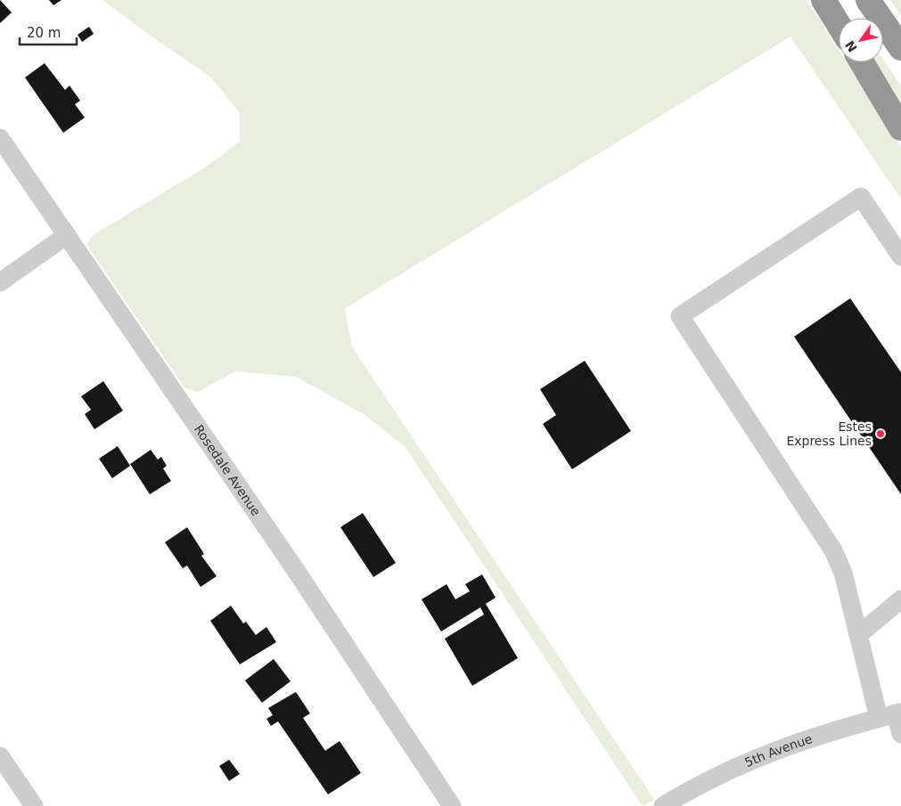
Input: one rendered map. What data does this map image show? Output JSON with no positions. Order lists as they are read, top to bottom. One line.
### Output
{"streets":{"street":["Rosedale Avenue","5th Avenue"]},"places":["Estes Express Lines"],"scale_bar":"20 m","north":"bottom left"}
